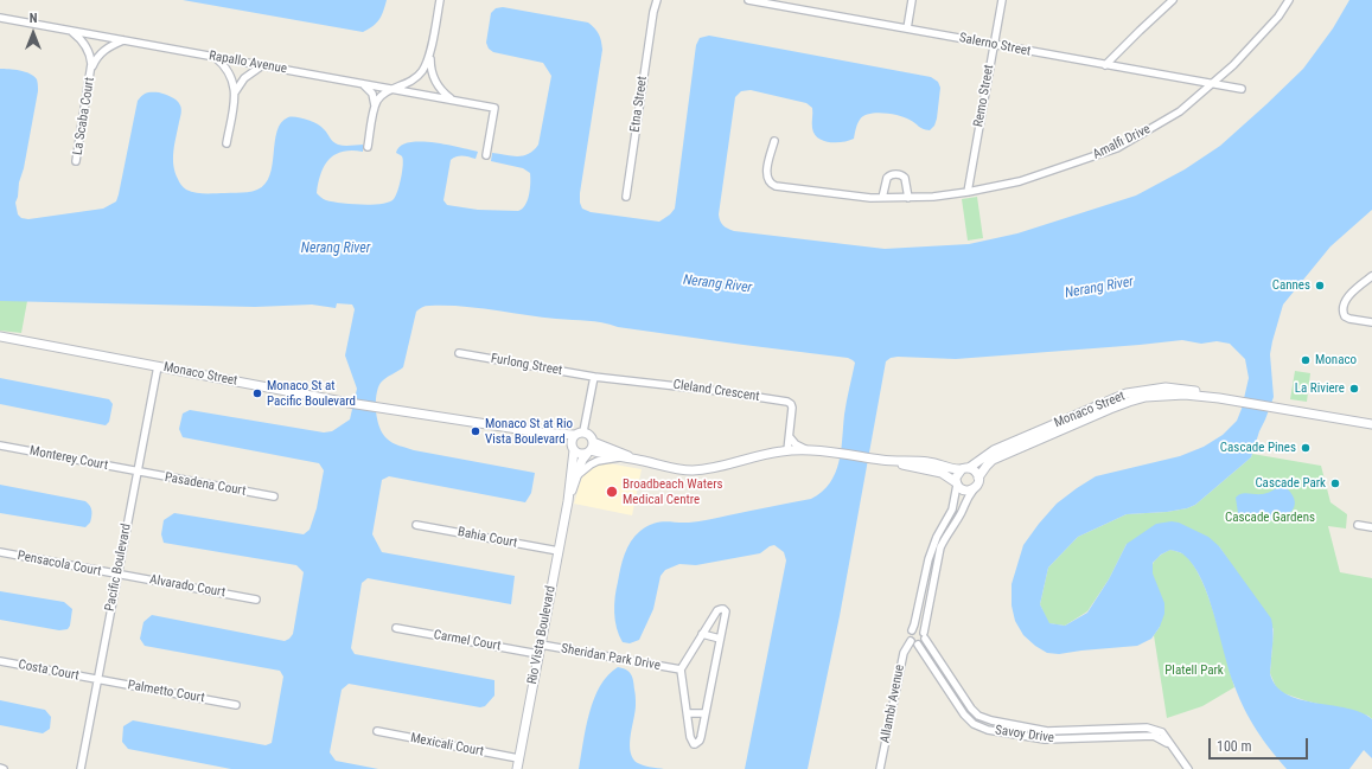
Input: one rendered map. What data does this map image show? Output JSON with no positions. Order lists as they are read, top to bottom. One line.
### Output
{"streets":{"street":["Salerno Street","Rapallo Avenue","Remo Street","Etna Street","La Scaba Court","Amalfi Drive","Furlong Street","Monaco Street","Cleland Crescent","Monterey Court","Pasadena Court","Bahia Court","Pensacola Court","Pacific Boulevard","Alvarado Court","Rio Vista Boulevard","Carmel Court","Sheridan Park Drive","Costa Court","Palmetto Court","Allambi Avenue","Savoy Drive","Mexicali Court"]},"crossings":[["Salerno Street","Remo Street"],["Salerno Street","Amalfi Drive"],["Rapallo Avenue","La Scaba Court"],["Remo Street","Amalfi Drive"],["Furlong Street","Cleland Crescent"],["Monaco Street","Pacific Boulevard"],["Monaco Street","Rio Vista Boulevard"],["Monterey Court","Pasadena Court"],["Monterey Court","Pacific Boulevard"],["Pasadena Court","Pacific Boulevard"],["Bahia Court","Rio Vista Boulevard"],["Pensacola Court","Pacific Boulevard"],["Pensacola Court","Alvarado Court"],["Pacific Boulevard","Alvarado Court"],["Pacific Boulevard","Costa Court"],["Pacific Boulevard","Palmetto Court"],["Rio Vista Boulevard","Carmel Court"],["Rio Vista Boulevard","Sheridan Park Drive"],["Rio Vista Boulevard","Mexicali Court"],["Carmel Court","Sheridan Park Drive"],["Costa Court","Palmetto Court"],["Allambi Avenue","Savoy Drive"]],"water":["Nerang River"],"parks":["Cascade Gardens","Platell Park"],"places":["Cannes","Monaco","La Riviere","Monaco St at Pacific Boulevard","Monaco St at Rio Vista Boulevard","Cascade Pines","Cascade Park","Broadbeach Waters Medical Centre"],"scale_bar":"100 m","north":"top"}
